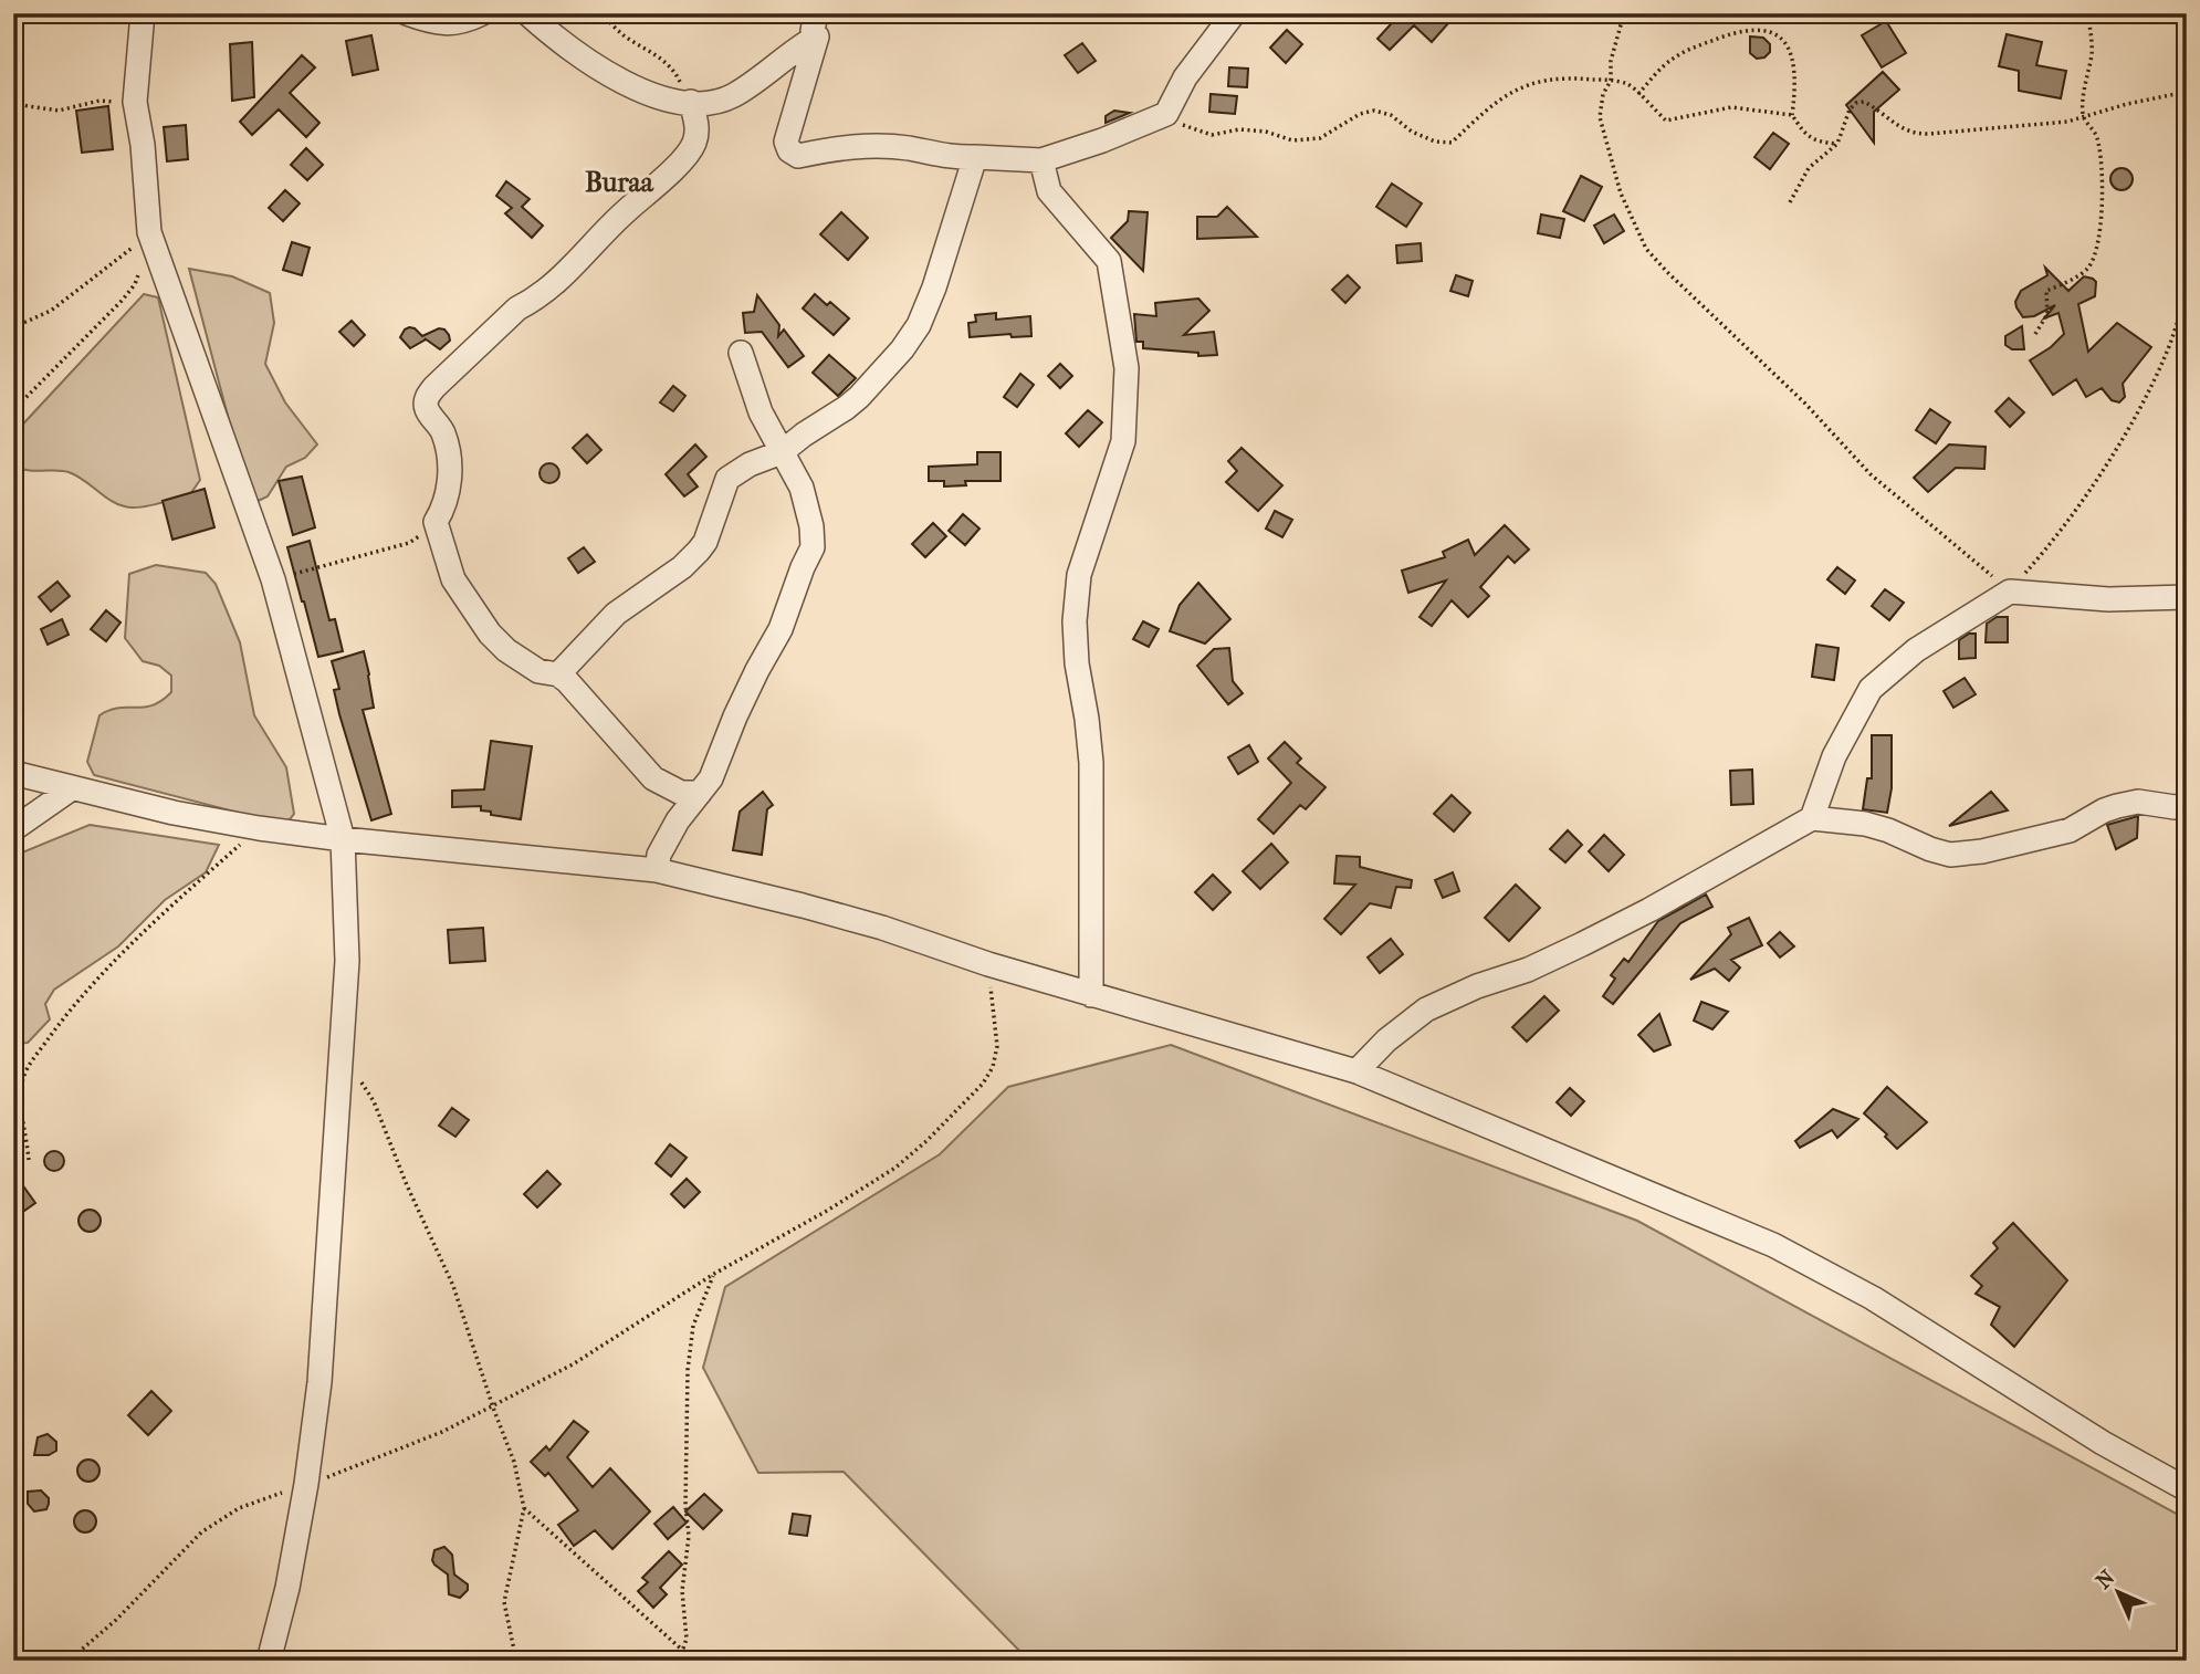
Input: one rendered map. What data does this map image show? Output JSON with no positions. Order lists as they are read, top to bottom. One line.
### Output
{"districts":["Buraa"],"north":"top left"}
